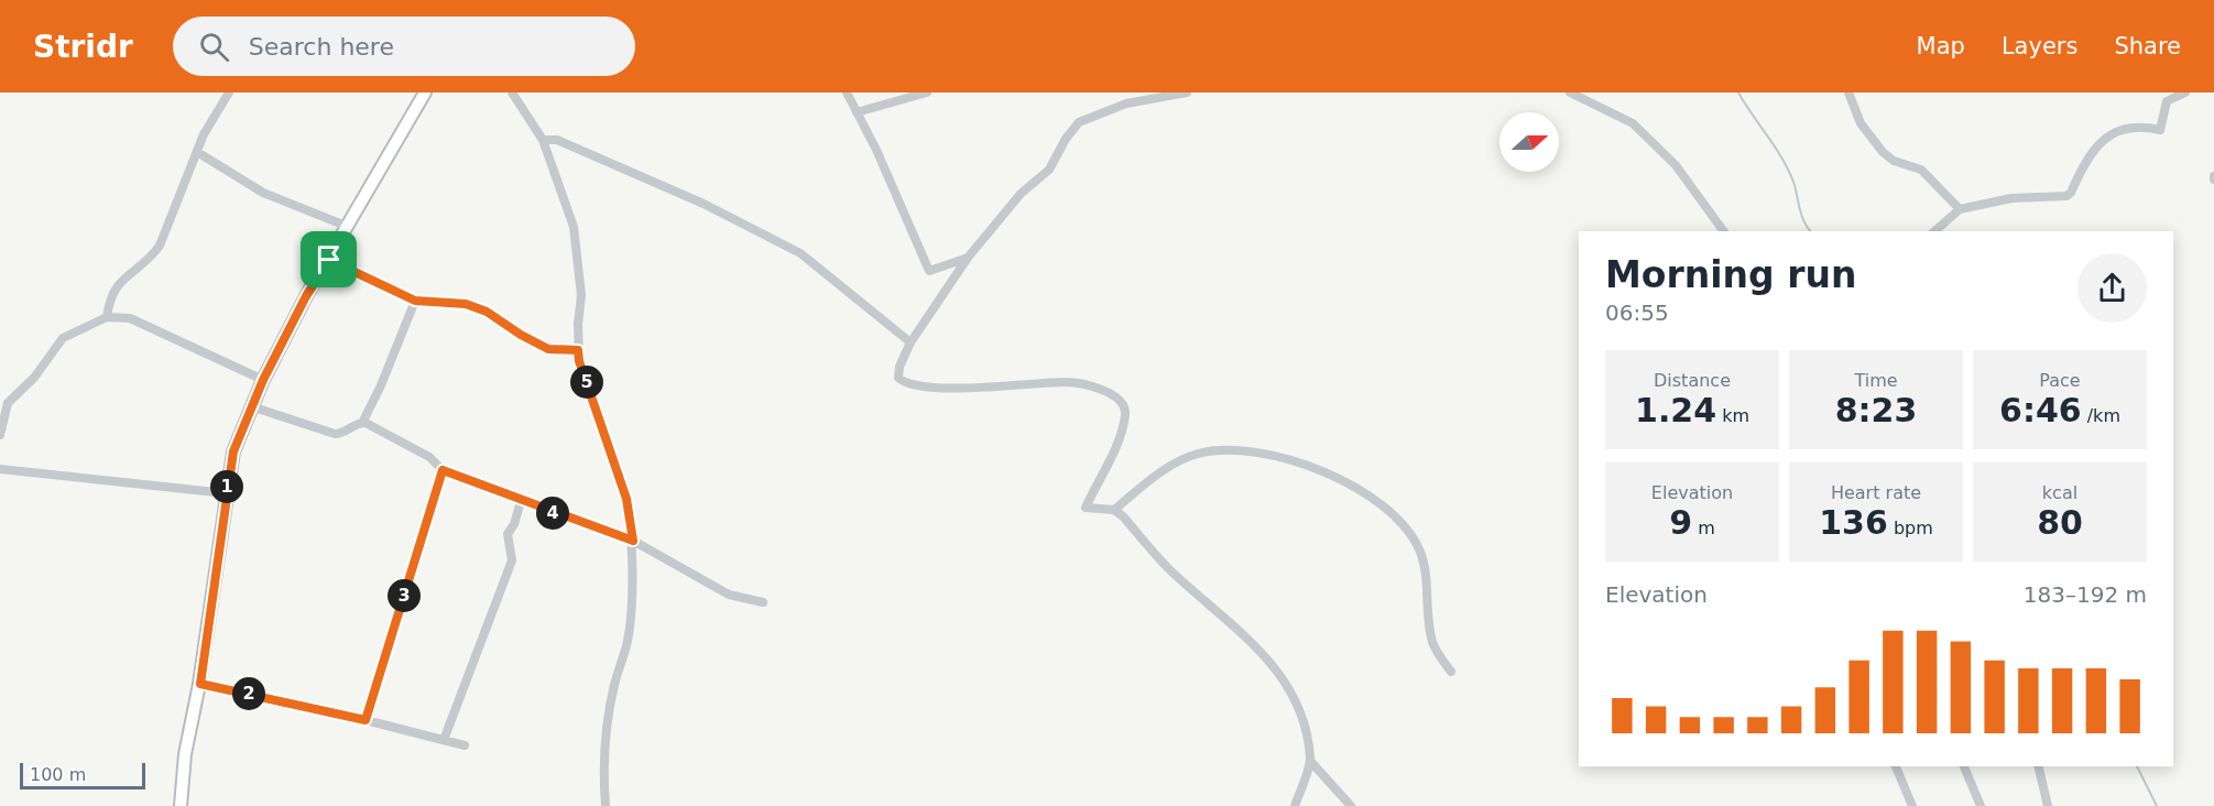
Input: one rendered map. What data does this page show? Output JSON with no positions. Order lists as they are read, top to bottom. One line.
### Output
{"scale_bar":"100 m","north":"right","page":{"header":"Stridr","search":"Search here","nav":["Map","Layers","Share"],"heading":["Morning run","06:55"],"stats":[["Distance","1.24 km"],["Time","8:23"],["Pace","6:46 /km"],["Elevation","9 m"],["Heart rate","136 bpm"],["kcal","80"]],"pins":["5","1","4","3","2"],"chart":["Elevation","183–192 m"],"scale":"100 m"}}
